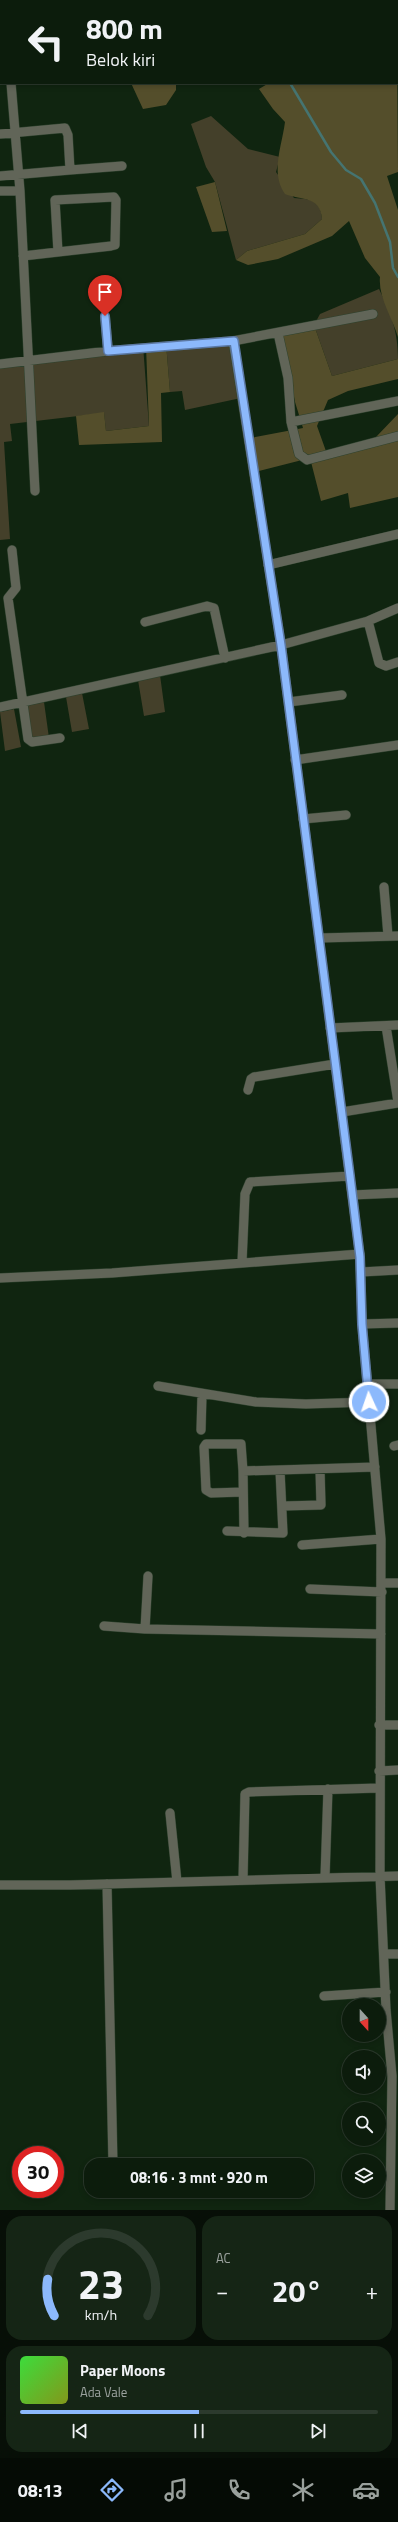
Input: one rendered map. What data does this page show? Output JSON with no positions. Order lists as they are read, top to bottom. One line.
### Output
{"north":"bottom","page":{"turn":["800 m","Belok kiri"],"limit":"30","trip":"08:16 · 3 mnt · 920 m","tile":"AC","heat":["−","20°","+"],"song":["Paper Moons","Ada Vale"],"tabs":"08:13","gauge":["23","km/h"]}}
